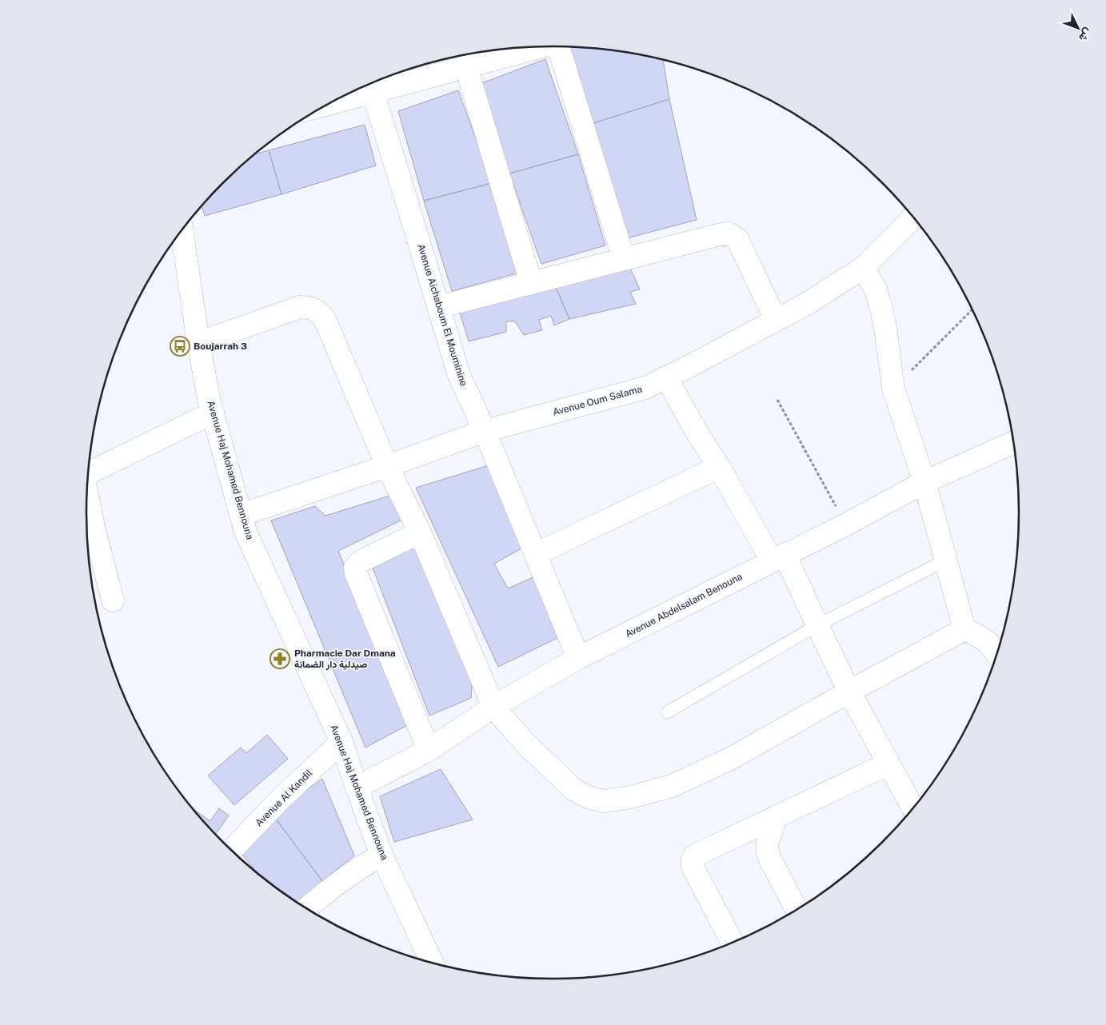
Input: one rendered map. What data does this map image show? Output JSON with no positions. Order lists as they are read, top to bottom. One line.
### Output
{"streets":{"street":["Avenue Aichaboum El Mouminine","Avenue Oum Salama","Avenue Haj Mohamed Bennouna","Avenue Abdelsalam Benouna","Avenue Al Kandil"]},"crossings":[["Avenue Aichaboum El Mouminine","Avenue Oum Salama"],["Avenue Aichaboum El Mouminine","Avenue Abdelsalam Benouna"],["Avenue Oum Salama","Avenue Haj Mohamed Bennouna"],["Avenue Haj Mohamed Bennouna","Avenue Abdelsalam Benouna"],["Avenue Haj Mohamed Bennouna","Avenue Al Kandil"]],"places":{"bus stop":["Boujarrah 3"],"pharmacy":["Pharmacie Dar Dmana صيدلية دار الضمانة"]},"north":"bottom right"}
